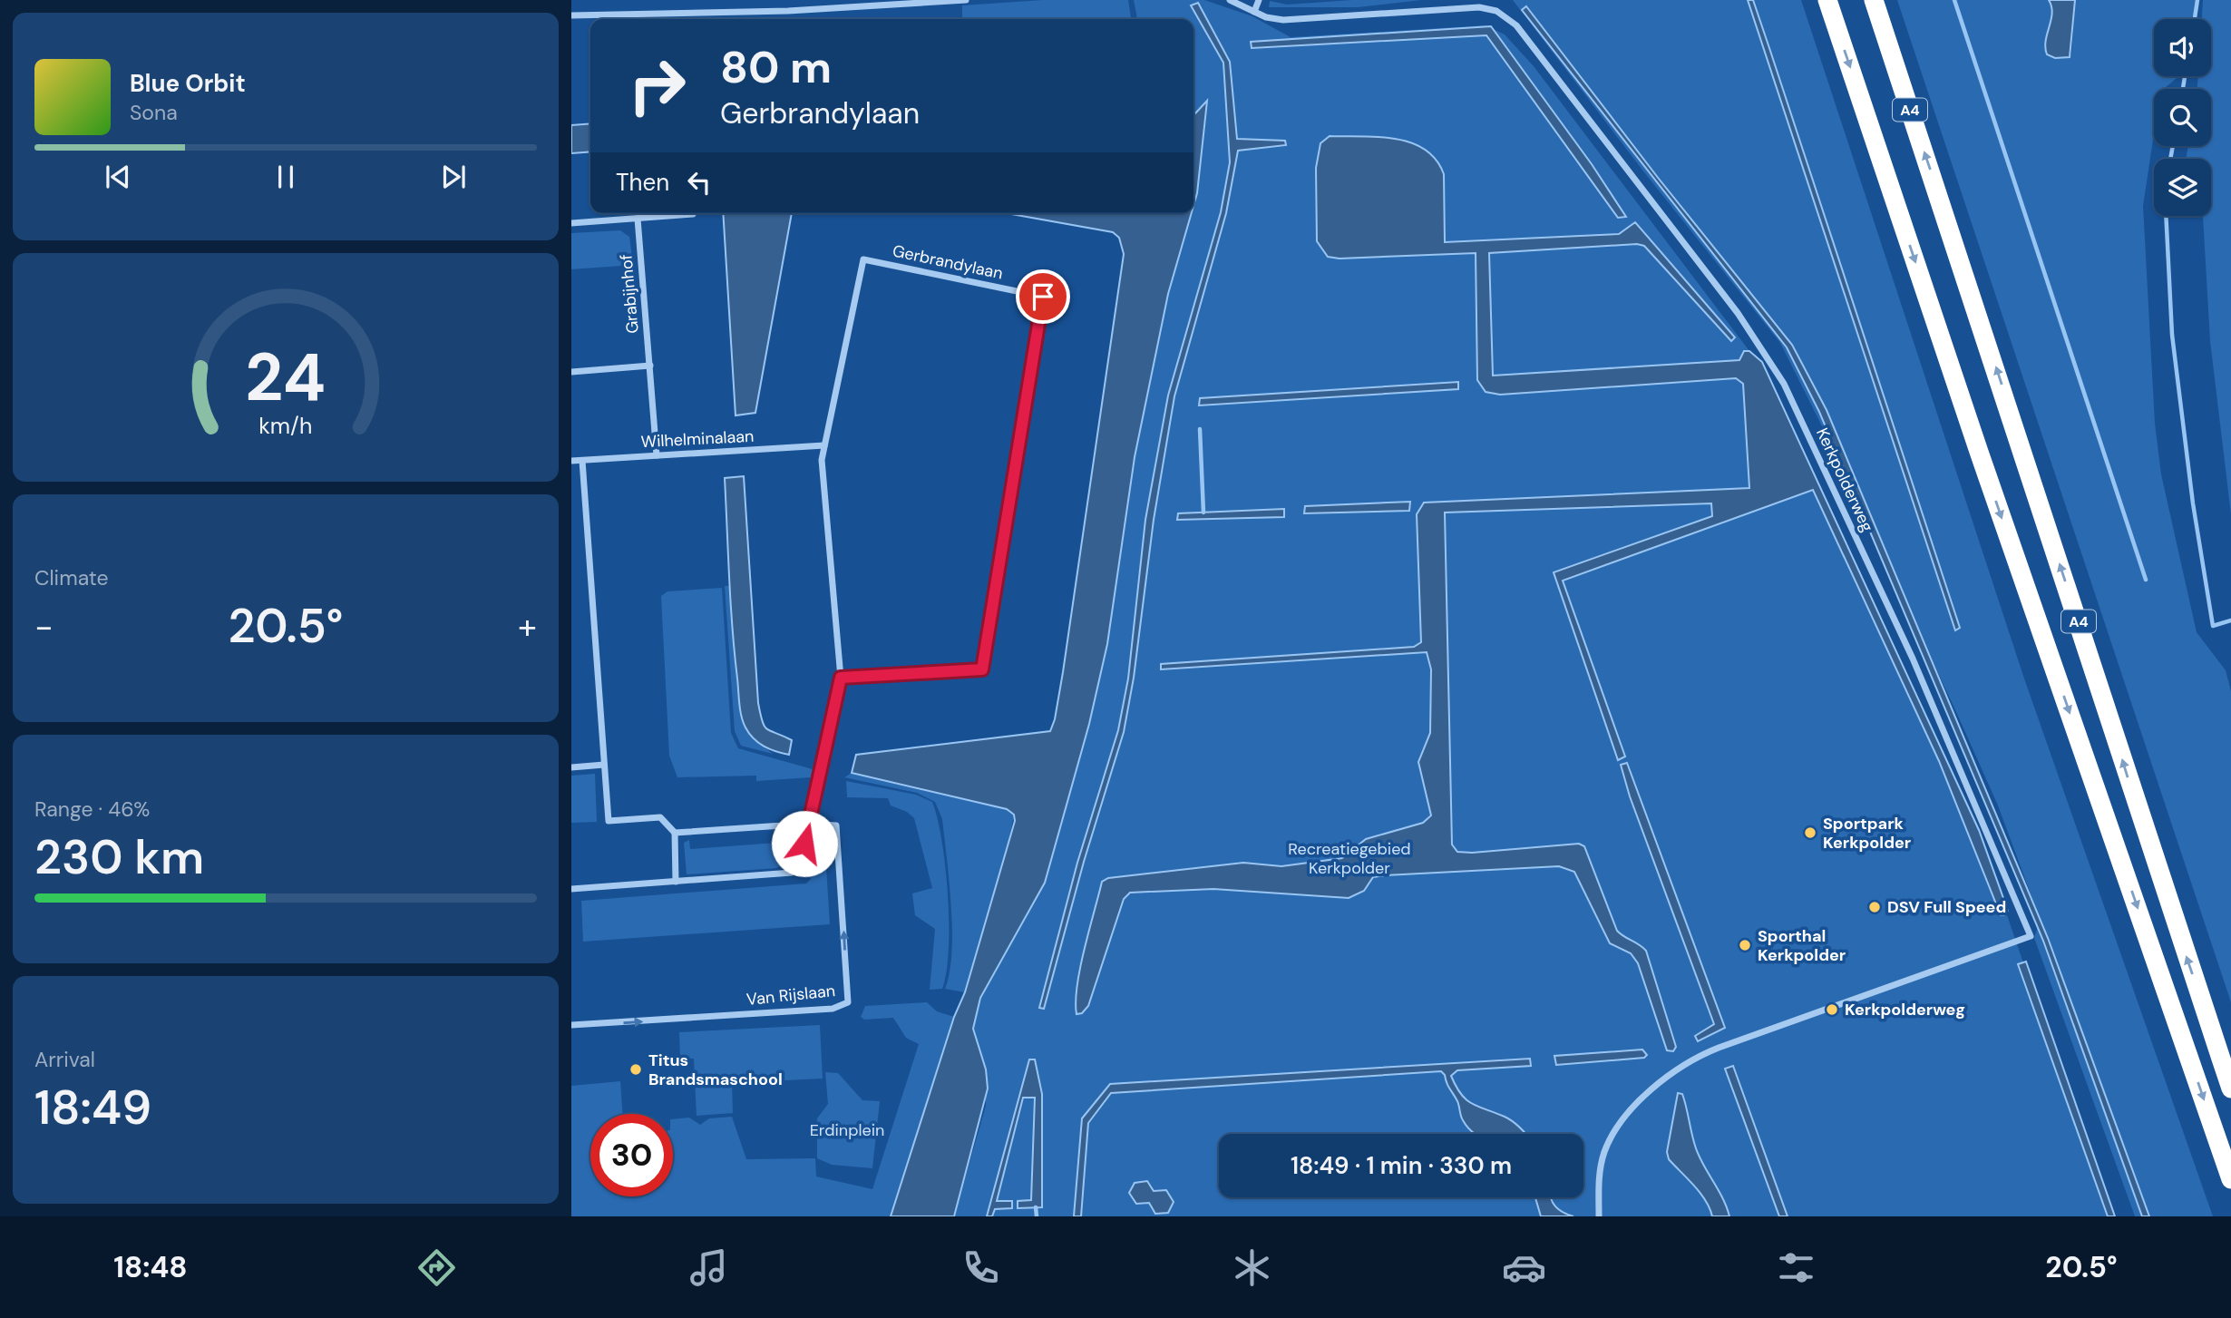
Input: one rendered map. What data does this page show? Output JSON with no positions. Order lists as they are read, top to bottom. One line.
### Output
{"streets":{"highway":["A4"],"street":["Gerbrandylaan","Grabijnhof","Wilhelminalaan","Kerkpolderweg","Van Rijslaan"]},"crossings":[["Gerbrandylaan","Wilhelminalaan"],["Grabijnhof","Wilhelminalaan"]],"parks":["Recreatiegebied Kerkpolder","Erdinplein"],"places":["Sportpark Kerkpolder","DSV Full Speed","Sporthal Kerkpolder","Kerkpolderweg","Titus Brandsmaschool"],"page":{"turn":["80 m","Gerbrandylaan"],"song":["Blue Orbit","Sona"],"then":"Then","tile":["Climate",["Range · 46%","230 km"],["Arrival","18:49"]],"heat":["−","20.5°","+"],"limit":"30","trip":"18:49 · 1 min · 330 m","tabs":["18:48","20.5°"],"gauge":["24","km/h"]}}
